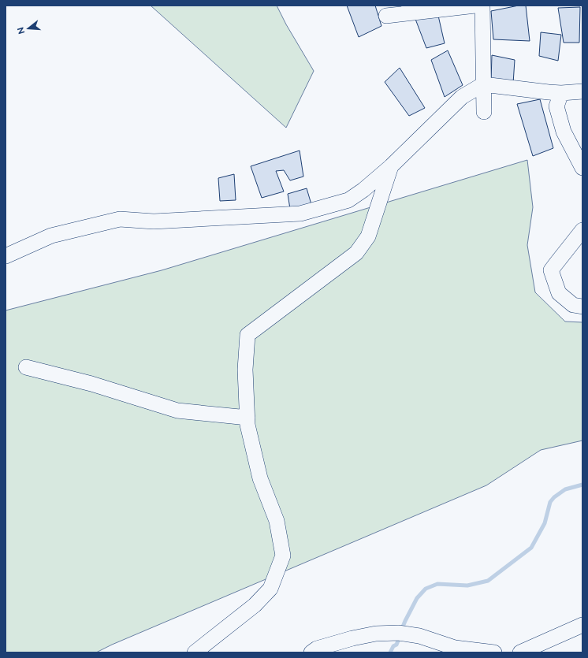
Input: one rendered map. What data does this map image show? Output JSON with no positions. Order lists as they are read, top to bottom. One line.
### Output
{"north":"left"}
